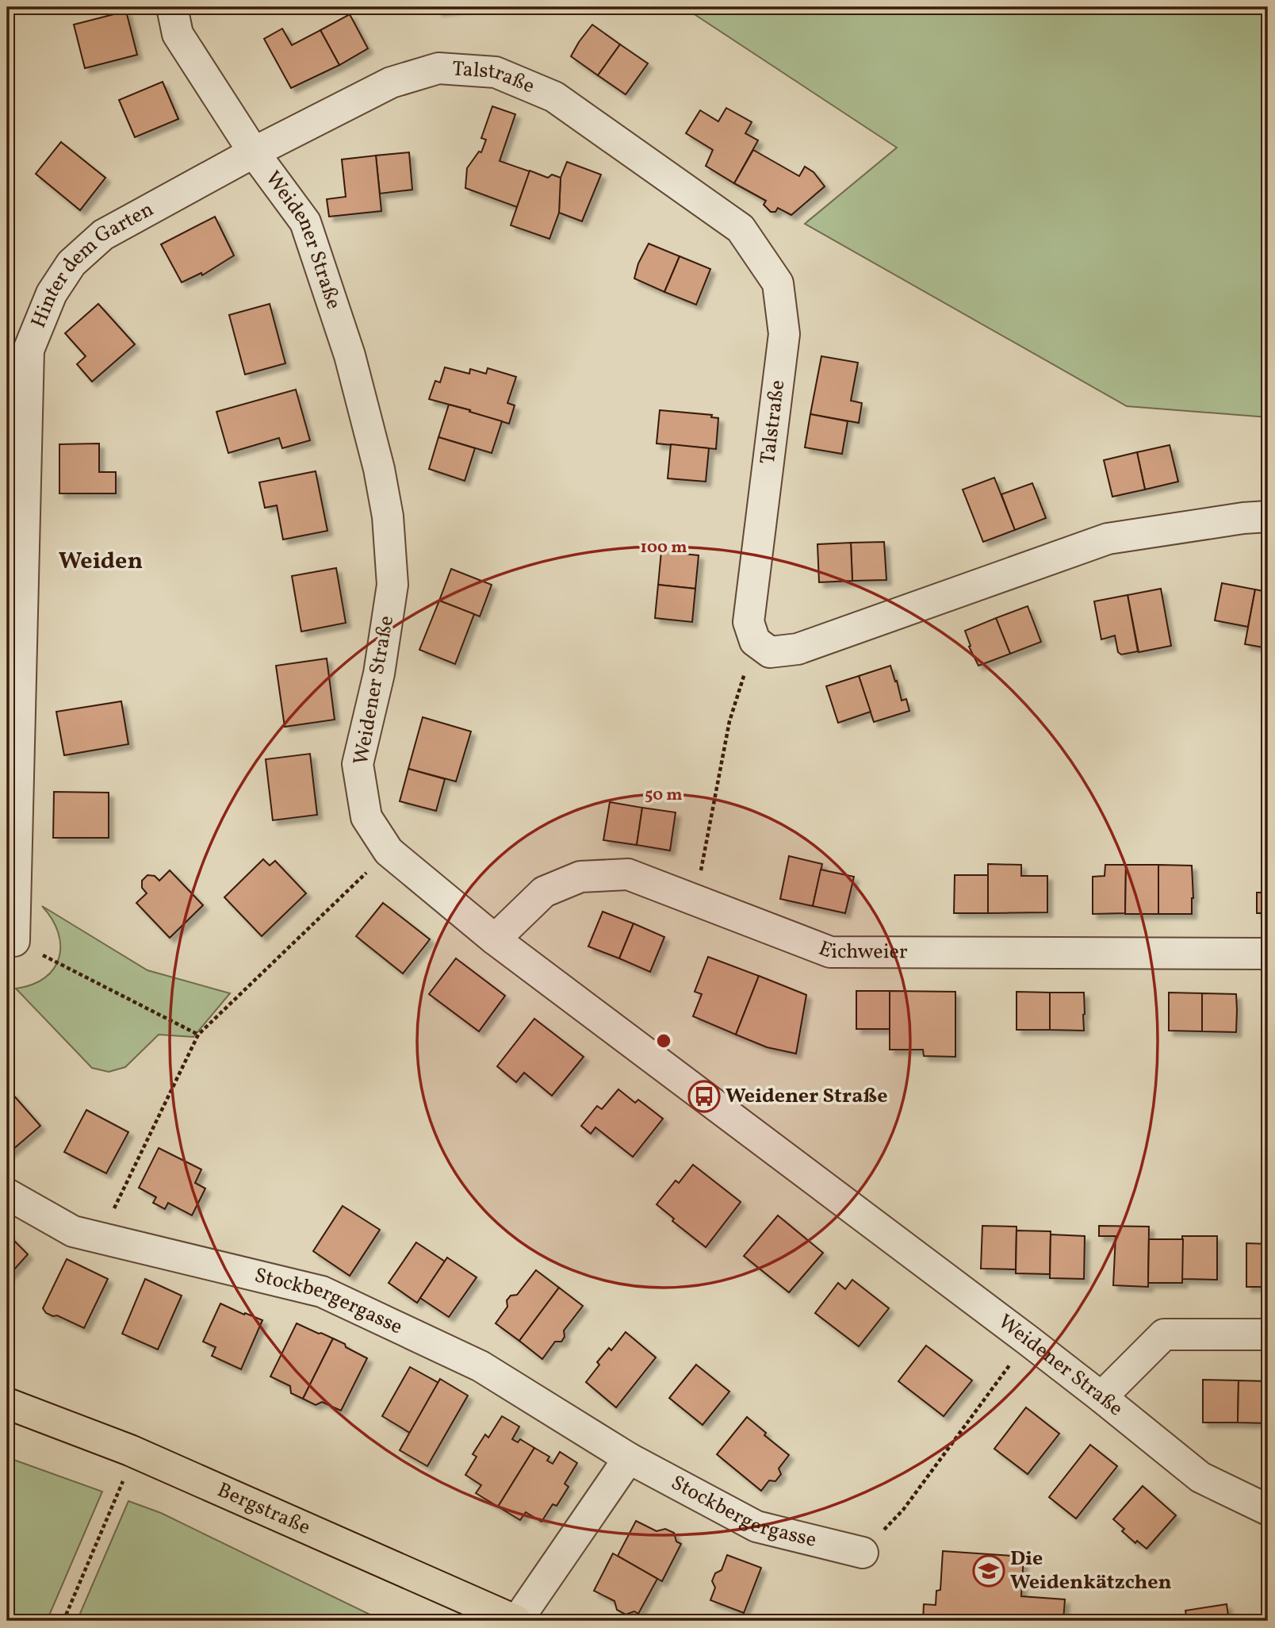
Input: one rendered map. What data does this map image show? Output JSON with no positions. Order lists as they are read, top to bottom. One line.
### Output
{"streets":{"main road":["Bergstraße"],"street":["Talstraße","Weidener Straße","Hinter dem Garten","Eichweier","Stockbergergasse"]},"crossings":[["Talstraße","Weidener Straße"],["Talstraße","Hinter dem Garten"],["Weidener Straße","Hinter dem Garten"],["Weidener Straße","Eichweier"]],"districts":["Weiden"],"places":{"bus stop":["Weidener Straße"],"school or university":["Die Weidenkätzchen"]},"rings":["100 m","50 m"]}
